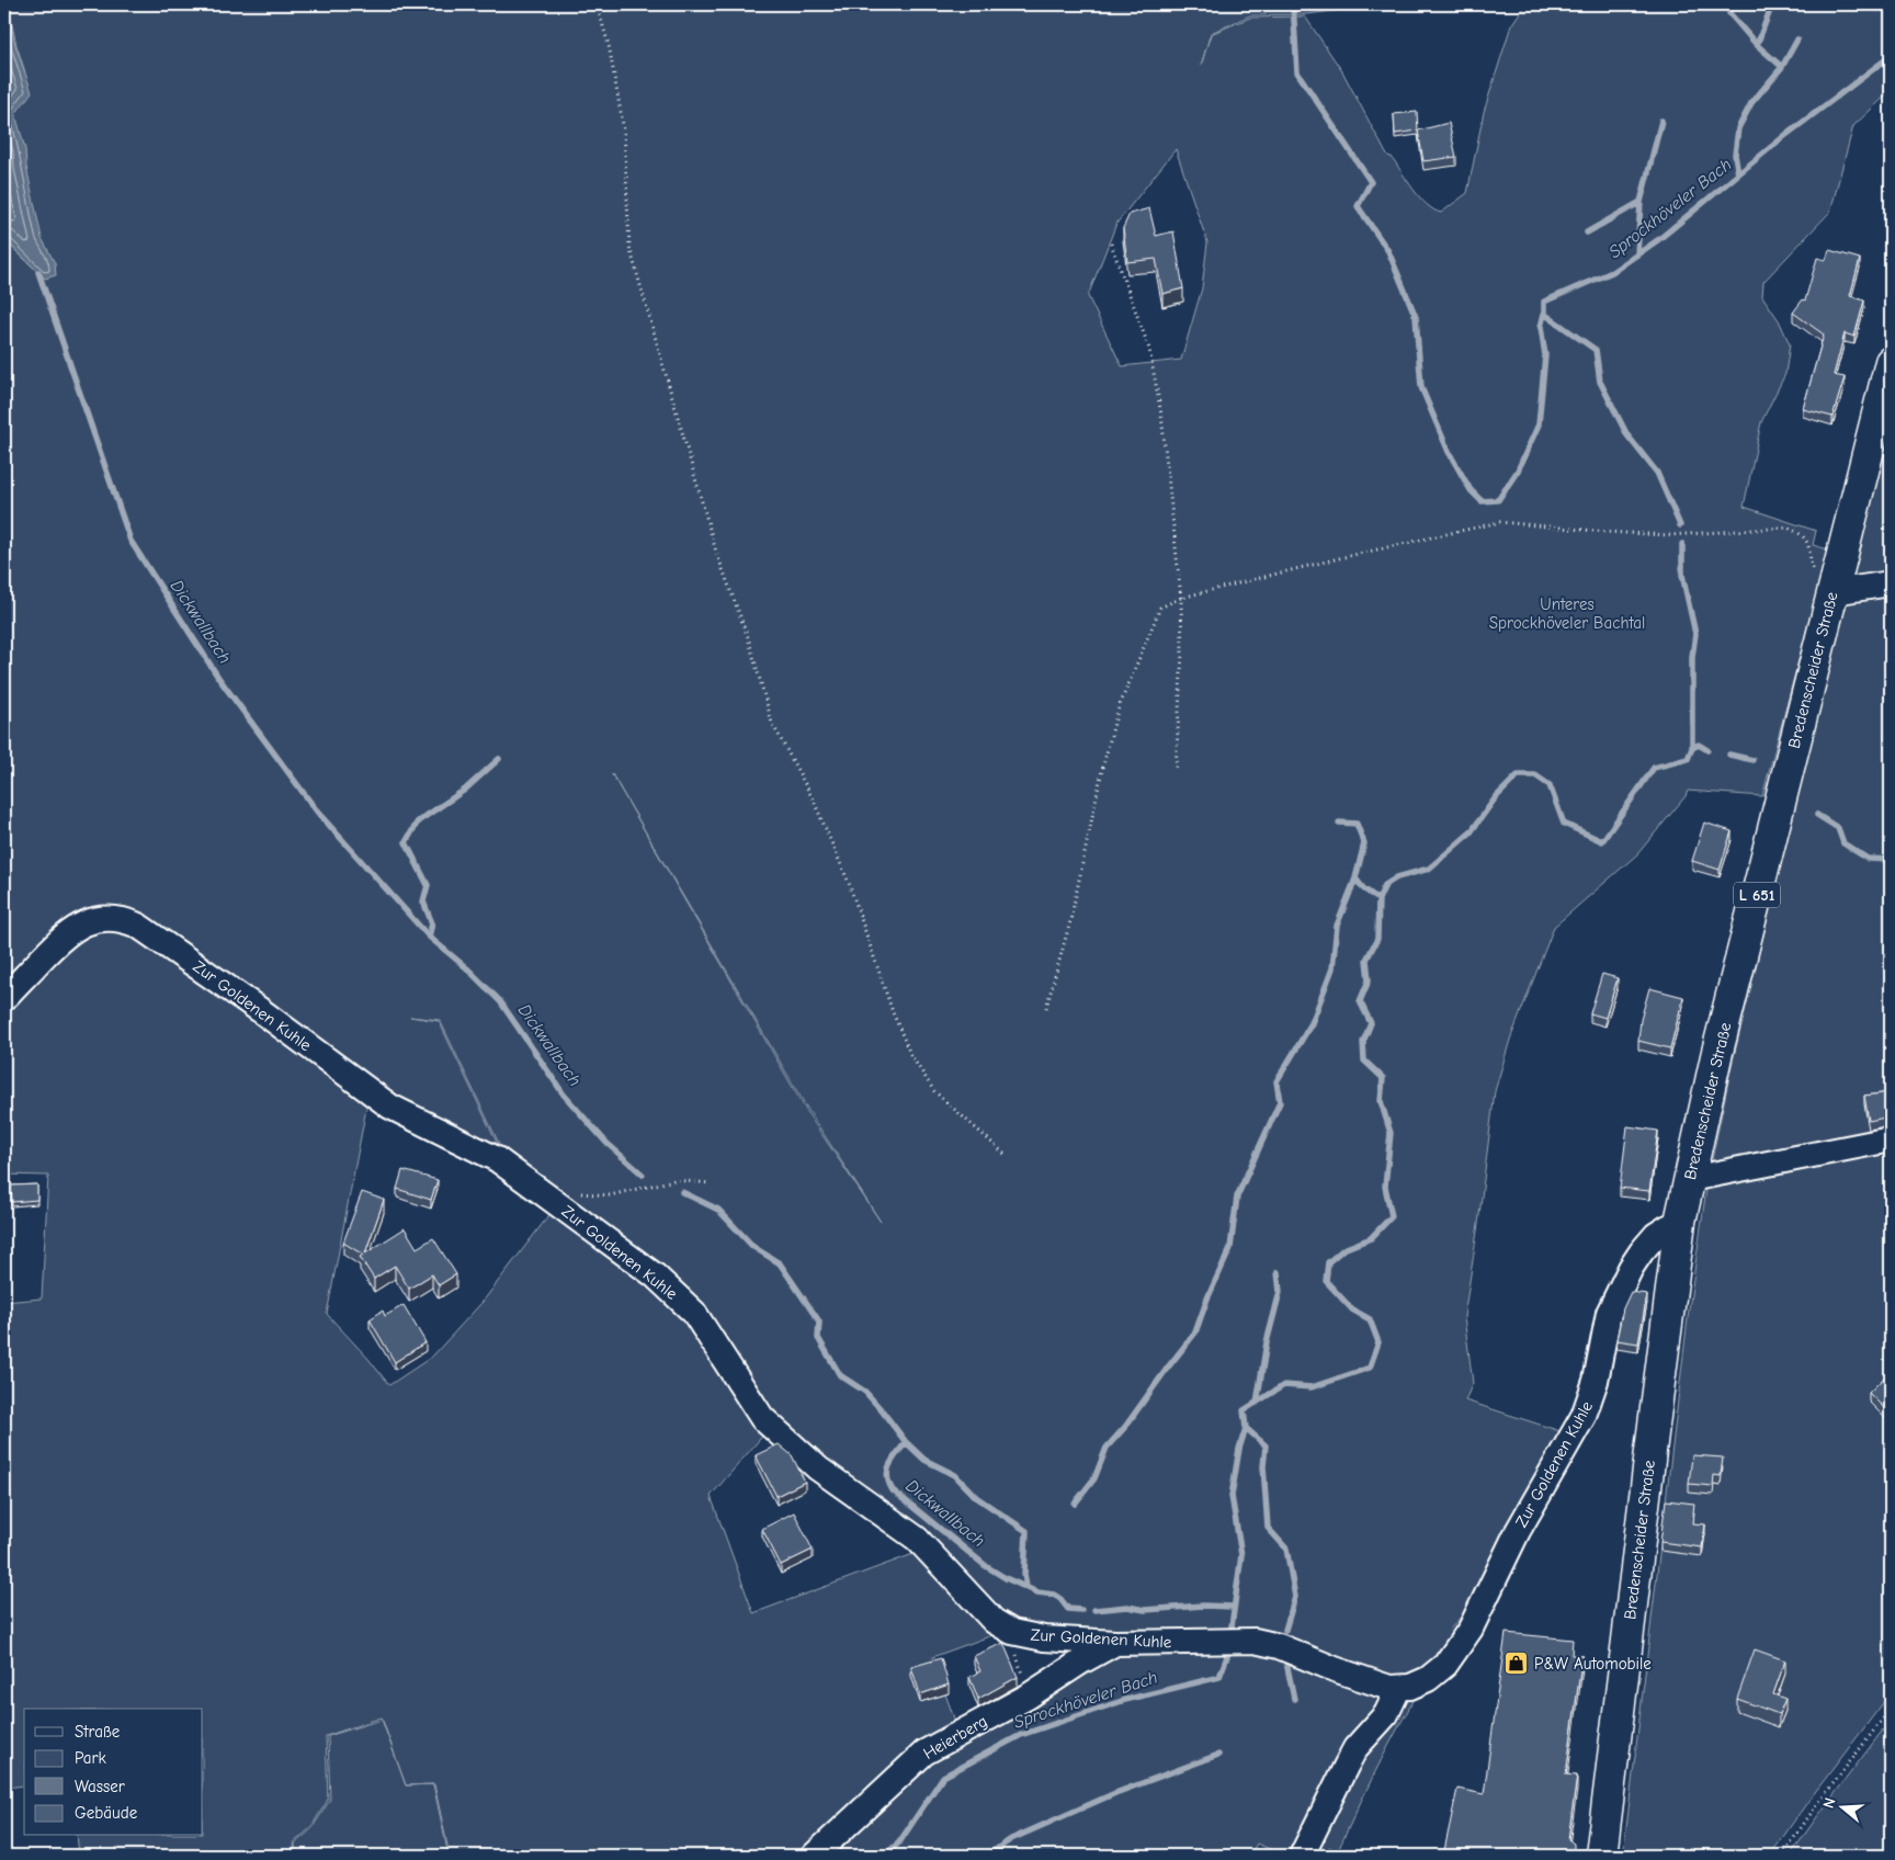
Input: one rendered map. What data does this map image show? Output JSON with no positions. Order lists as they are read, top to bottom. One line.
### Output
{"streets":{"main road":["Bredenscheider Straße","L 651"],"street":["Zur Goldenen Kuhle","Heierberg"]},"crossings":[["Bredenscheider Straße","Zur Goldenen Kuhle"],["Zur Goldenen Kuhle","Heierberg"]],"water":["Sprockhöveler Bach","Dickwallbach"],"parks":["Unteres Sprockhöveler Bachtal"],"places":{"shop":["P&W Automobile"]},"legend":["Straße","Park","Wasser","Gebäude"],"north":"left"}
